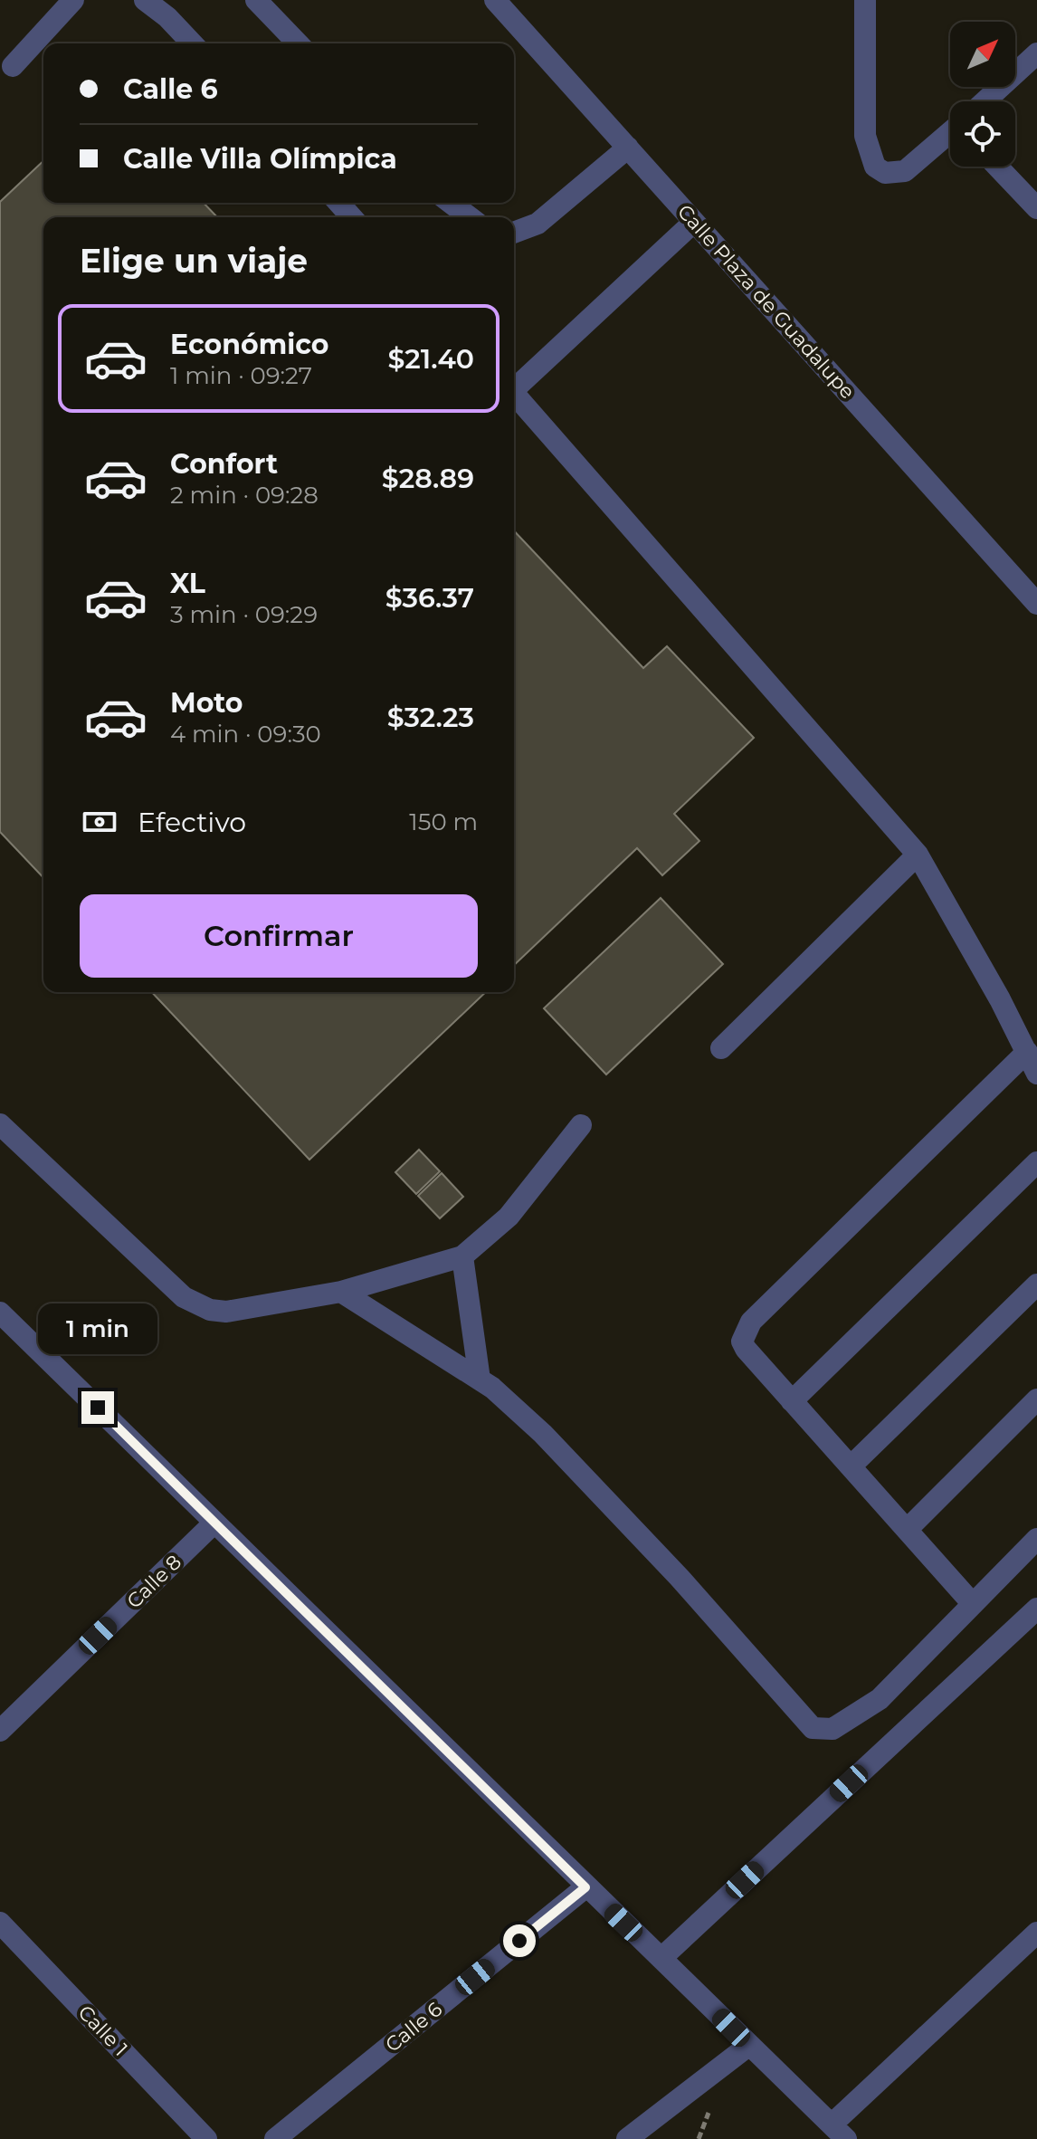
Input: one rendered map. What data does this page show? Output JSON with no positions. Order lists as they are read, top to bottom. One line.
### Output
{"streets":{"street":["Calle Plaza de Guadalupe","Calle 8","Calle 6","Calle 1"]},"north":"top right","page":{"banner":["Calle 6","Calle Villa Olímpica"],"heading":"Elige un viaje","list":[{"name":"Económico","note":"1 min · 09:27","value":"$21.40"},{"name":"Confort","note":"2 min · 09:28","value":"$28.89"},{"name":"XL","note":"3 min · 09:29","value":"$36.37"},{"name":"Moto","note":"4 min · 09:30","value":"$32.23"}],"pay":["Efectivo","150 m"],"buttons":"Confirmar","bubble":"1 min"}}
